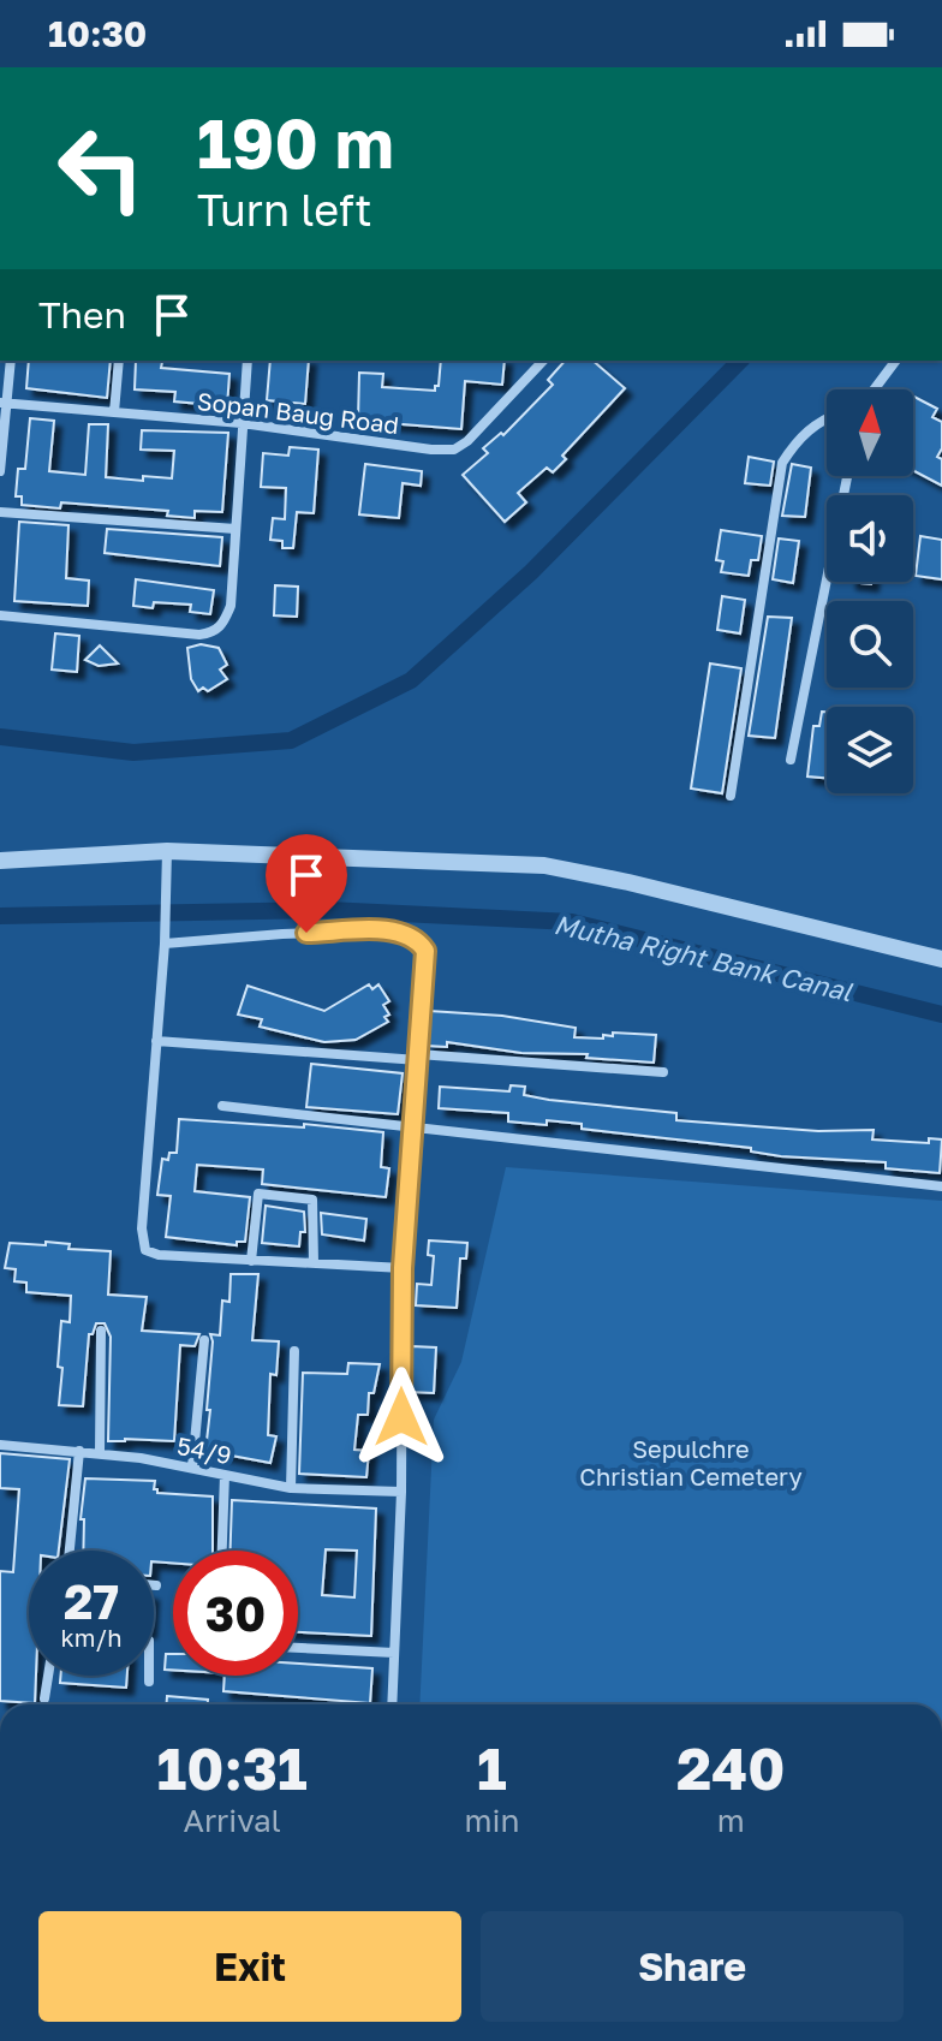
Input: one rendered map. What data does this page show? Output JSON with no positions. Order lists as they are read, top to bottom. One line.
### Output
{"streets":{"street":["Sopan Baug Road","54/9"]},"water":["Mutha Right Bank Canal"],"parks":["Sepulchre Christian Cemetery"],"north":"top","page":{"status":"10:30","turn":["190 m","Turn left"],"then":"Then","speed":"27 km/h","limit":"30","eta":["10:31","Arrival","1","min","240","m"],"buttons":["Exit","Share"]}}
